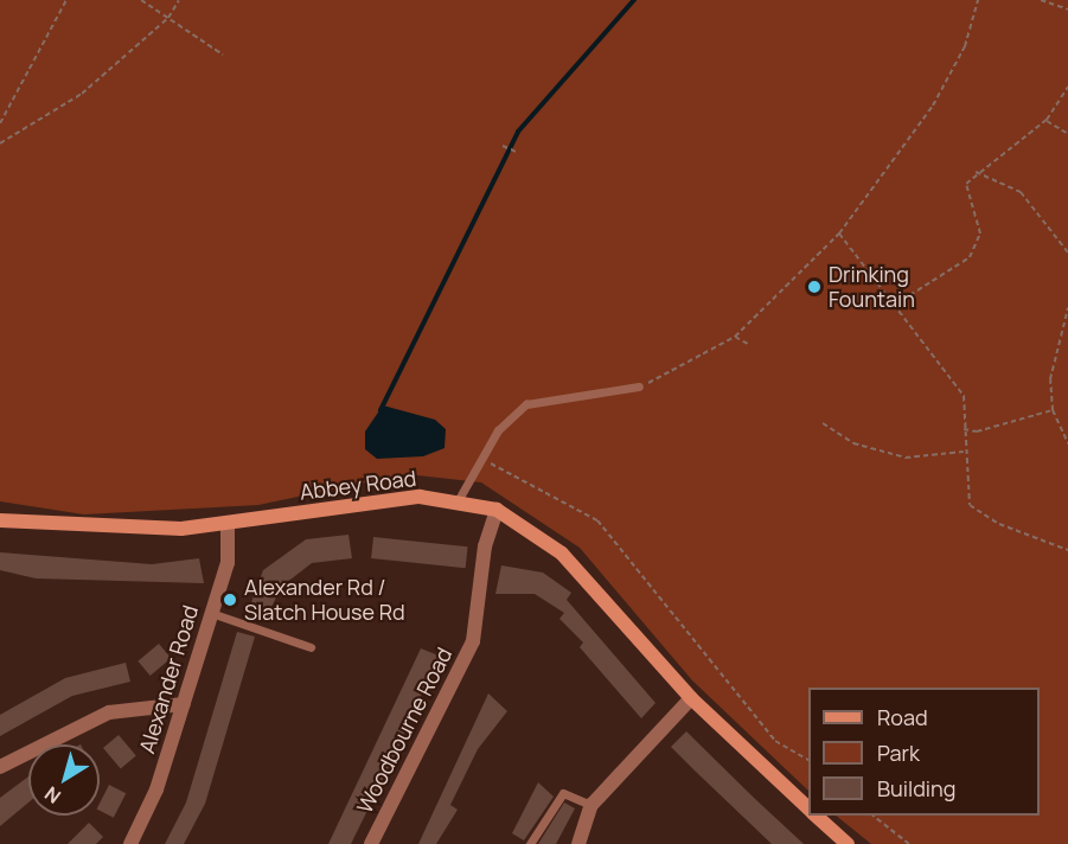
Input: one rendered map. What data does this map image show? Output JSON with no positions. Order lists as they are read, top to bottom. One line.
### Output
{"streets":{"street":["Abbey Road","Alexander Road","Woodbourne Road"]},"crossings":[["Abbey Road","Alexander Road"],["Abbey Road","Woodbourne Road"]],"places":["Drinking Fountain","Alexander Rd / Slatch House Rd"],"legend":["Road","Park","Building"],"north":"bottom left"}
